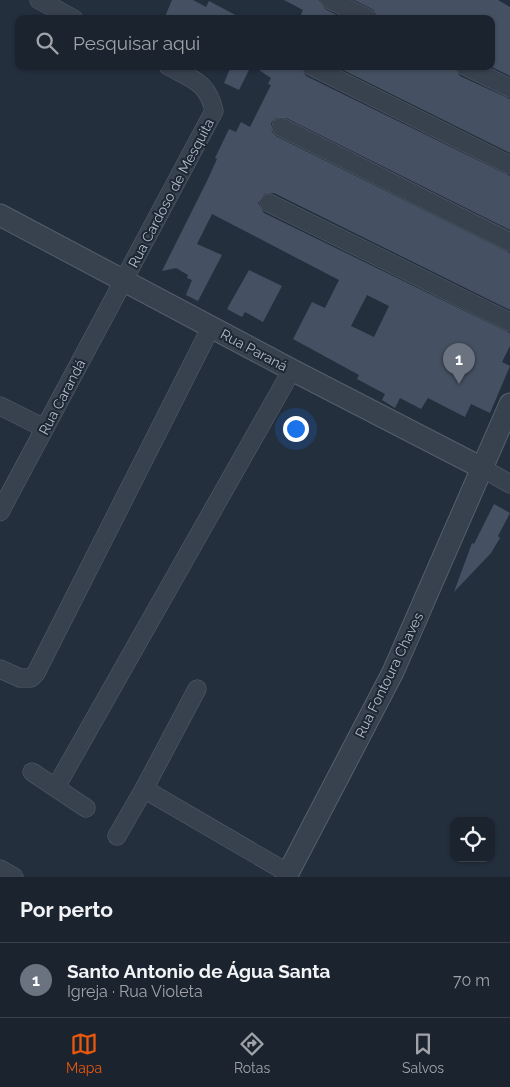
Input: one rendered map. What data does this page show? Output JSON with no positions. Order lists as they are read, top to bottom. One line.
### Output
{"streets":{"street":["Rua Cardoso de Mesquita","Rua Paraná","Rua Carandá","Rua Fontoura Chaves"]},"crossings":[["Rua Cardoso de Mesquita","Rua Paraná"],["Rua Cardoso de Mesquita","Rua Carandá"],["Rua Paraná","Rua Carandá"],["Rua Paraná","Rua Fontoura Chaves"]],"page":{"search":"Pesquisar aqui","pins":"1","heading":"Por perto","list":[{"mark":"1","name":"Santo Antonio de Água Santa","note":"Igreja · Rua Violeta","value":"70 m"}],"nav":["Mapa","Rotas","Salvos"]}}
